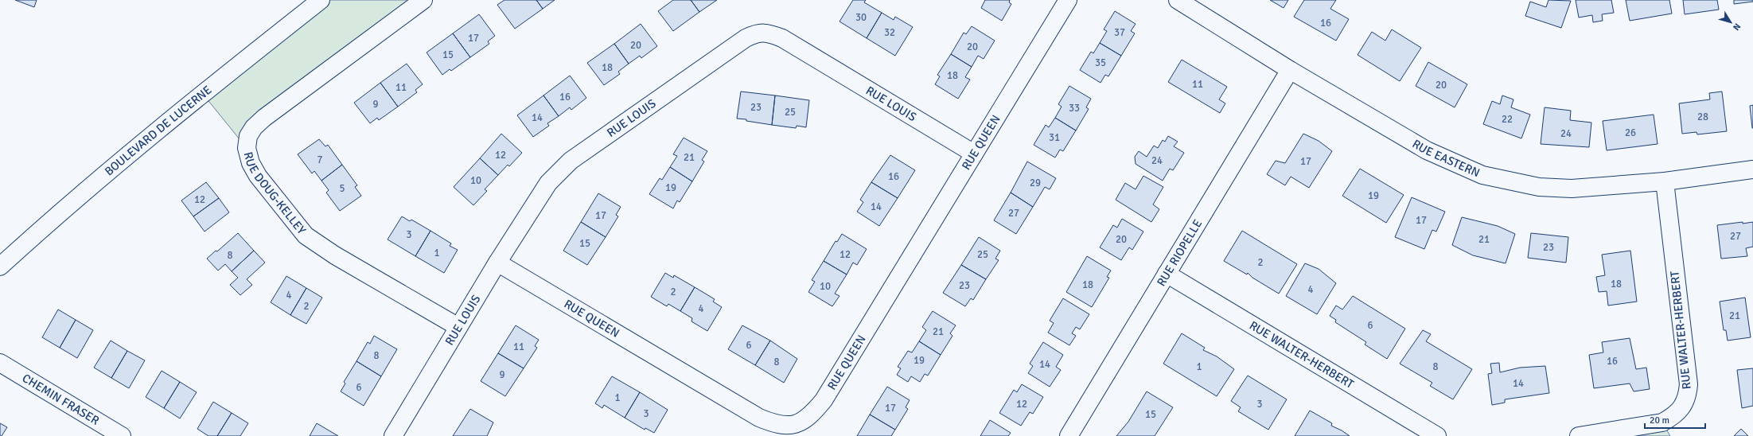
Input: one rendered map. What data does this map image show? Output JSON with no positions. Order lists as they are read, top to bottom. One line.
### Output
{"streets":{"street":["RUE LOUIS","BOULEVARD DE LUCERNE","RUE QUEEN","RUE EASTERN","RUE DOUG-KELLEY","RUE RIOPELLE","RUE WALTER-HERBERT","CHEMIN FRASER"]},"crossings":[["RUE LOUIS","RUE QUEEN"],["RUE LOUIS","RUE DOUG-KELLEY"],["RUE EASTERN","RUE RIOPELLE"],["RUE EASTERN","RUE WALTER-HERBERT"],["RUE RIOPELLE","RUE WALTER-HERBERT"]],"house_numbers":["30","16","32","37","17","20","20","15","35","18","18","11","20","11","16","9","23","33","25","28","14","22","26","24","31","12","21","7","24","17","16","10","29","19","5","19","12","14","27","17","17","3","27","20","21","15","23","1","12","25","8","2","18","18","23","10","4","2","4","2","4","21","6","21","6","11","8","19","16","8","14","1","8","9","14","6","1","12","3","17","3","15"],"scale_bar":"20 m","north":"bottom right"}
